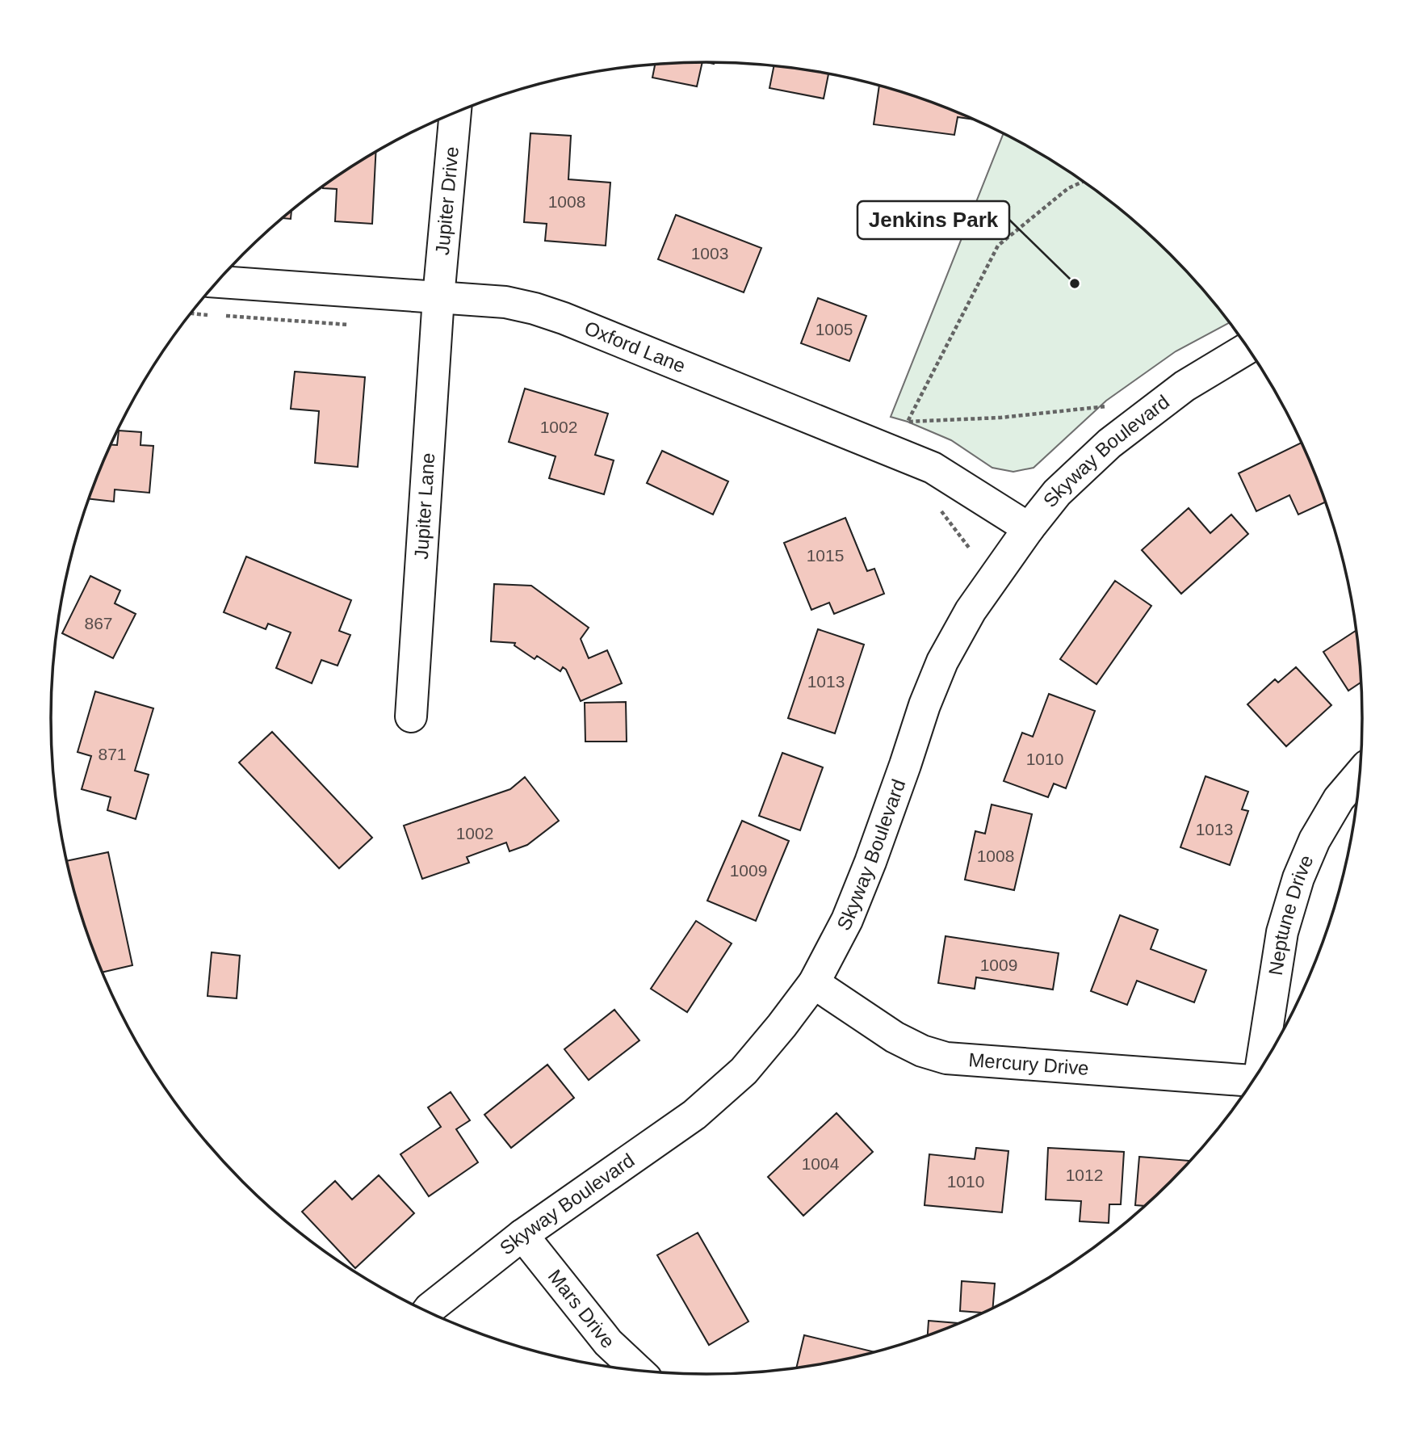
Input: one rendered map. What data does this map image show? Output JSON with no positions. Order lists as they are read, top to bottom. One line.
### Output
{"streets":{"street":["Jupiter Drive","Oxford Lane","Skyway Boulevard","Jupiter Lane","Neptune Drive","Mercury Drive","Mars Drive"]},"crossings":[["Jupiter Drive","Oxford Lane"],["Jupiter Drive","Jupiter Lane"],["Oxford Lane","Skyway Boulevard"],["Oxford Lane","Jupiter Lane"],["Skyway Boulevard","Mercury Drive"],["Skyway Boulevard","Mars Drive"]],"places":["Jenkins Park"],"house_numbers":["1008","1003","1005","1002","1015","867","1013","871","1010","1013","1002","1008","1009","1009","1004","1012","1010"]}
